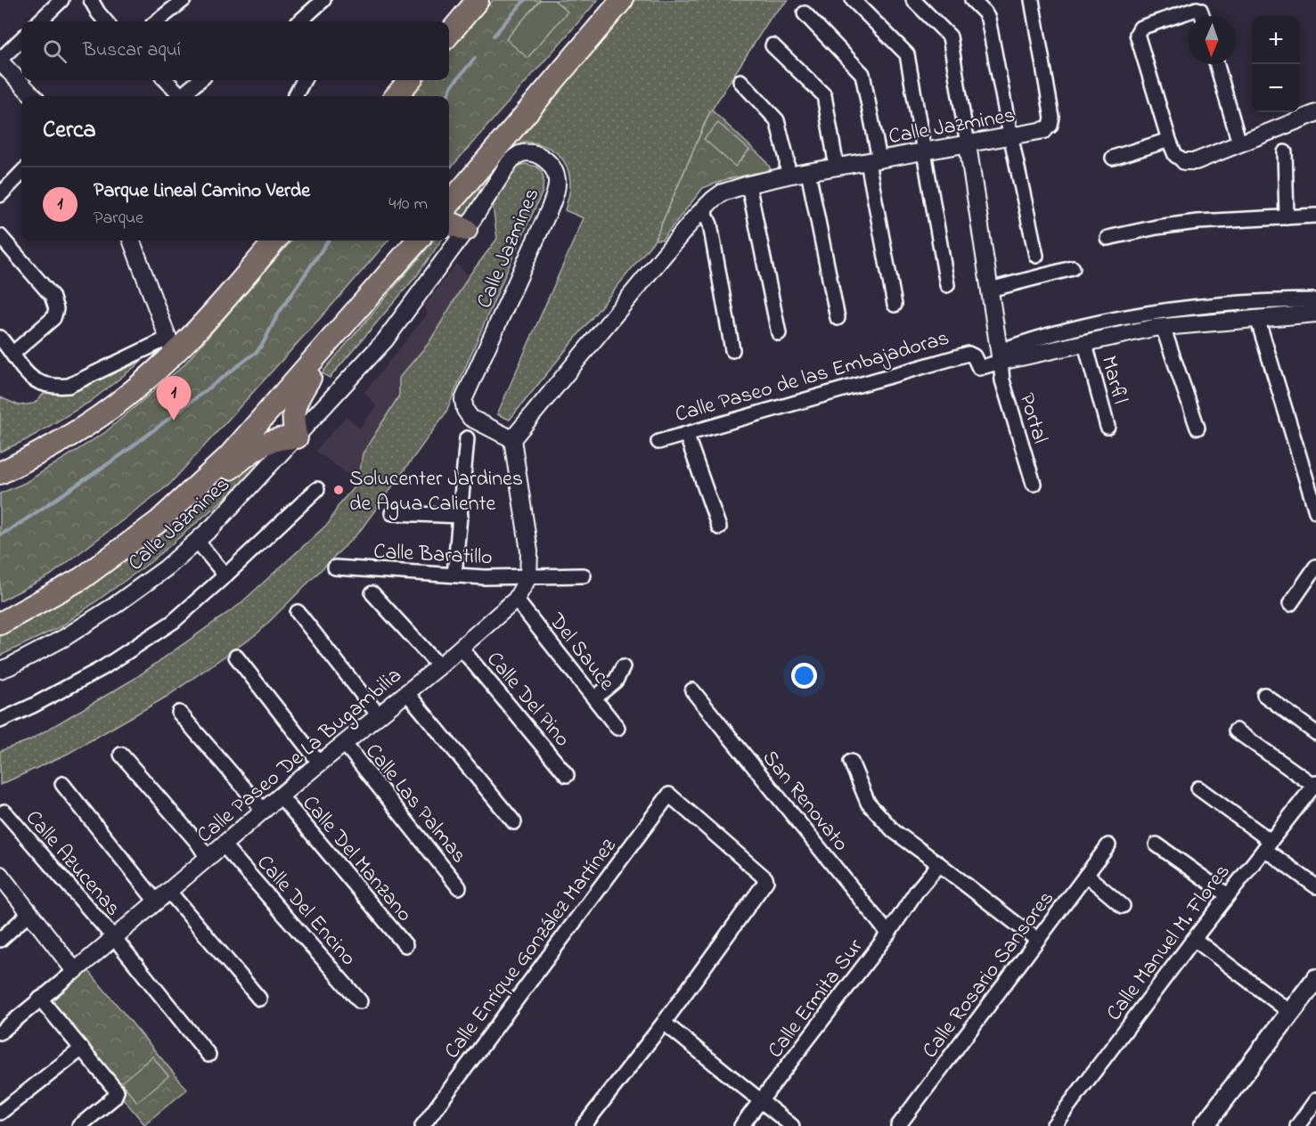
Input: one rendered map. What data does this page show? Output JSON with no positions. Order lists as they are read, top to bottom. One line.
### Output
{"streets":{"street":["Calle Jazmines","Calle Paseo de las Embajadoras","Marfil","Portal","Calle Baratillo","Del Sauce","Calle Del Pino","Calle Paseo De La Bugambilia","San Renovato","Calle Las Palmas","Calle Del Manzano","Calle Azucenas","Calle Del Encino","Calle Manuel M. Flores","Calle Enrique González Martínez","Calle Rosario Sansores","Calle Ermita Sur"]},"crossings":[["Calle Jazmines","Calle Paseo De La Bugambilia"],["Calle Paseo de las Embajadoras","Marfil"],["Calle Paseo de las Embajadoras","Portal"],["Calle Baratillo","Calle Paseo De La Bugambilia"],["Del Sauce","Calle Paseo De La Bugambilia"],["Calle Del Pino","Calle Paseo De La Bugambilia"],["Calle Paseo De La Bugambilia","Calle Las Palmas"],["Calle Paseo De La Bugambilia","Calle Del Manzano"],["Calle Paseo De La Bugambilia","Calle Azucenas"],["Calle Paseo De La Bugambilia","Calle Del Encino"],["San Renovato","Calle Ermita Sur"]],"places":["Solucenter Jardines de Agua Caliente"],"north":"bottom","page":{"map_buttons":["+","−"],"search":"Buscar aquí","heading":"Cerca","list":[{"mark":"1","name":"Parque Lineal Camino Verde","note":"Parque","value":"410 m"}],"pins":"1"}}
